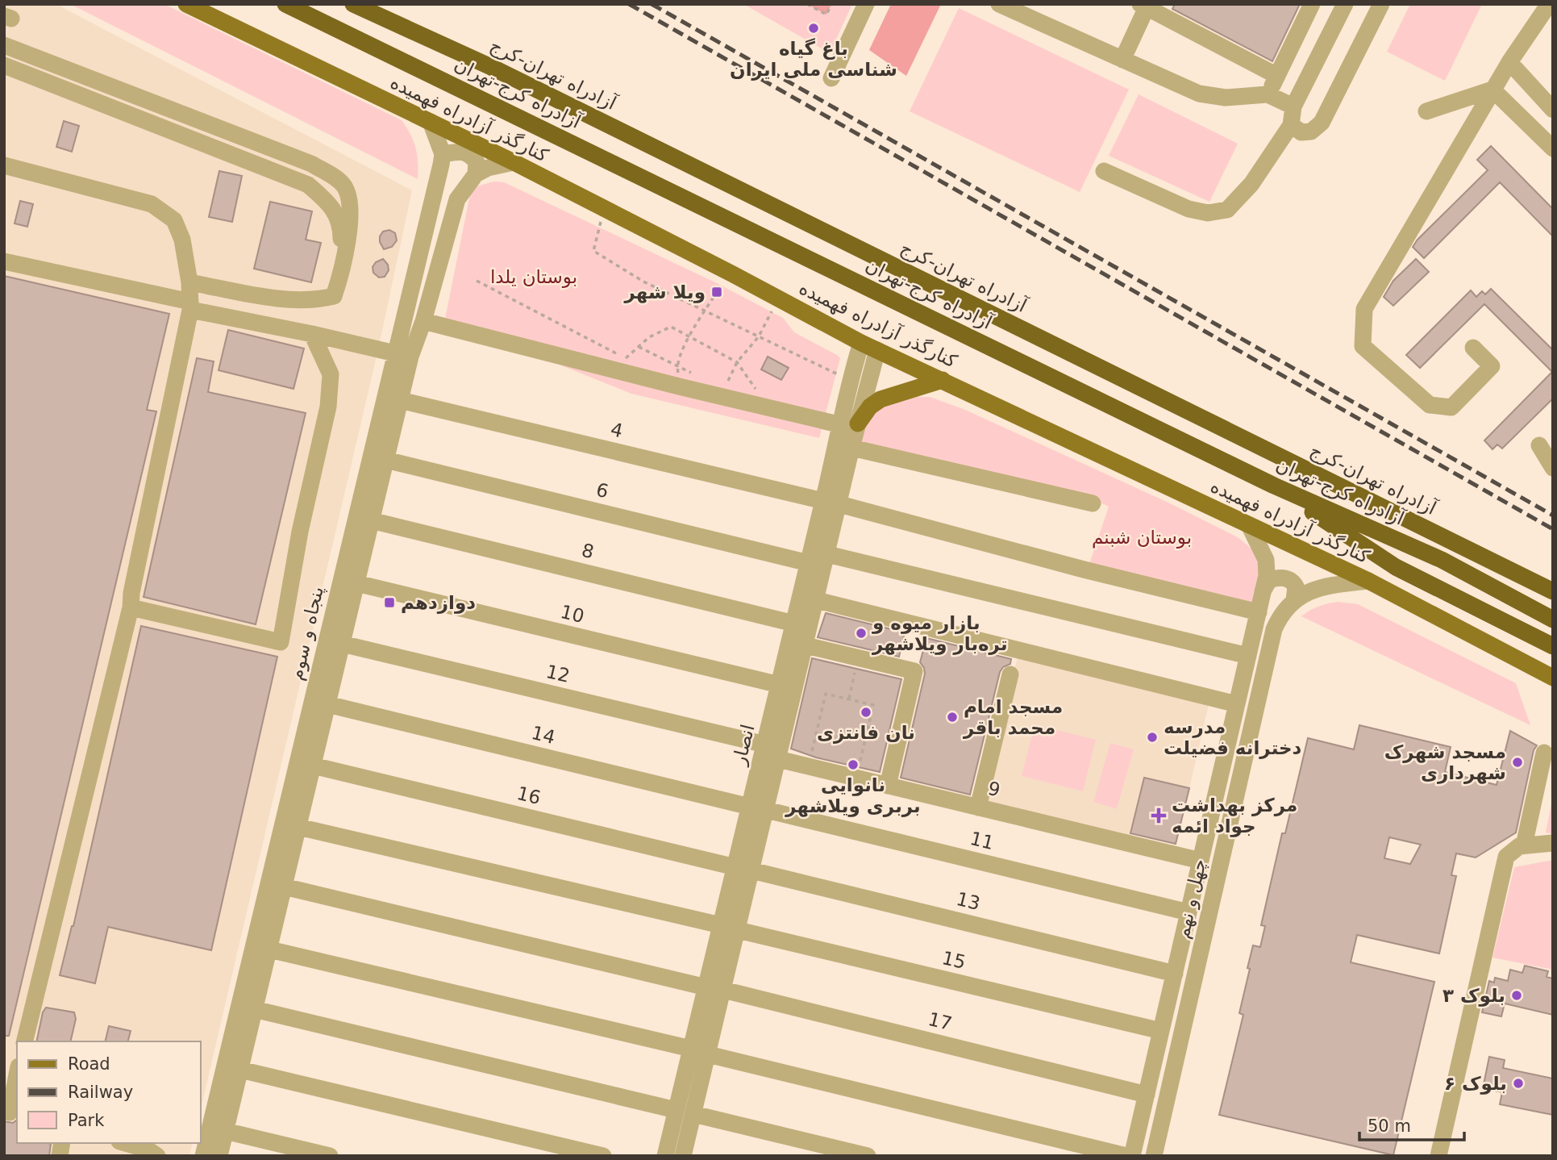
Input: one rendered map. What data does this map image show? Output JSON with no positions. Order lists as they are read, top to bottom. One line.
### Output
{"streets":{"highway":["آزادراه تهران-کرج","آزادراه کرج-تهران"],"main road":["کنارگذر آزادراه فهمیده"],"street":["4","6","8","10","پنجاه و سوم","12","14","انصار","9","16","11","چهل و نهم","13","15","17"]},"crossings":[["کنارگذر آزادراه فهمیده","انصار"],["کنارگذر آزادراه فهمیده","چهل و نهم"],["4","پنجاه و سوم"],["4","انصار"],["4","چهل و نهم"],["6","پنجاه و سوم"],["6","انصار"],["8","پنجاه و سوم"],["8","انصار"],["10","پنجاه و سوم"],["10","انصار"],["پنجاه و سوم","12"],["پنجاه و سوم","14"],["پنجاه و سوم","16"],["پنجاه و سوم","15"],["پنجاه و سوم","17"],["12","انصار"],["14","انصار"],["14","11"],["انصار","9"],["انصار","16"],["انصار","11"],["انصار","13"],["انصار","15"],["انصار","17"],["9","چهل و نهم"],["16","13"],["11","چهل و نهم"],["چهل و نهم","13"],["چهل و نهم","15"],["چهل و نهم","17"]],"parks":["بوستان یلدا","بوستان شبنم"],"places":{"other":["باغ گیاه‌ شناسی ملی ایران","بازار میوه و تره‌بار ویلاشهر","نان فانتزی","مسجد امام محمد باقر","مدرسه دخترانه فضیلت","مسجد شهرک شهرداری","نانوایی بربری ویلاشهر","بلوک ۳","بلوک ۶"],"transit":["ویلا شهر","دوازدهم"],"health":["مرکز بهداشت جواد ائمه"]},"legend":["Road","Railway","Park"],"scale_bar":"50 m"}
